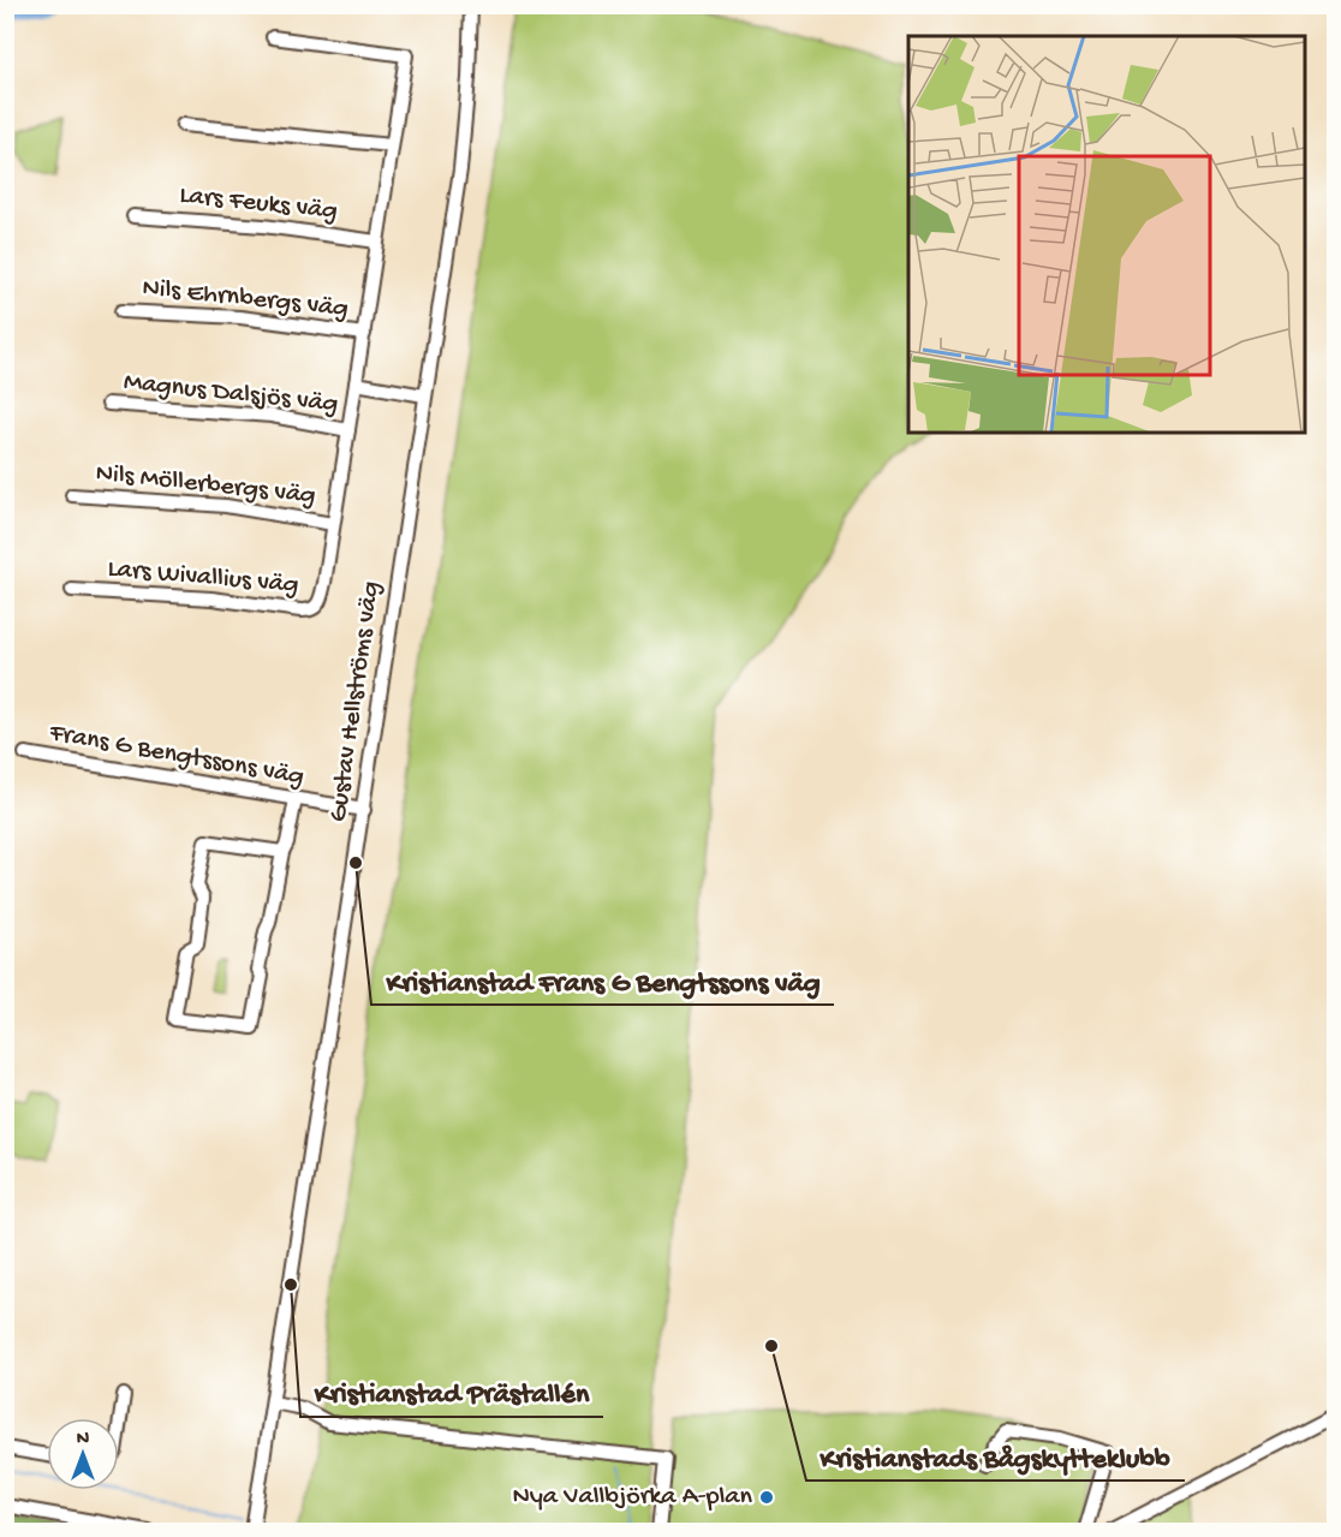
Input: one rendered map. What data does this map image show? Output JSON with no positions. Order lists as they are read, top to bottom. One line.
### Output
{"streets":{"street":["Lars Feuks väg","Nils Ehrnbergs väg","Magnus Dalsjös väg","Nils Möllerbergs väg","Lars Wivallius väg","Gustav Hellströms väg","Frans G Bengtssons väg"]},"crossings":[["Lars Feuks väg","Lars Wivallius väg"],["Nils Ehrnbergs väg","Lars Wivallius väg"],["Magnus Dalsjös väg","Lars Wivallius väg"],["Nils Möllerbergs väg","Lars Wivallius väg"],["Gustav Hellströms väg","Frans G Bengtssons väg"]],"places":["Kristianstad Frans G Bengtssons väg","Kristianstad Prästallén","Kristianstads Bågskytteklubb","Nya Vallbjörka A-plan"],"north":"top"}
